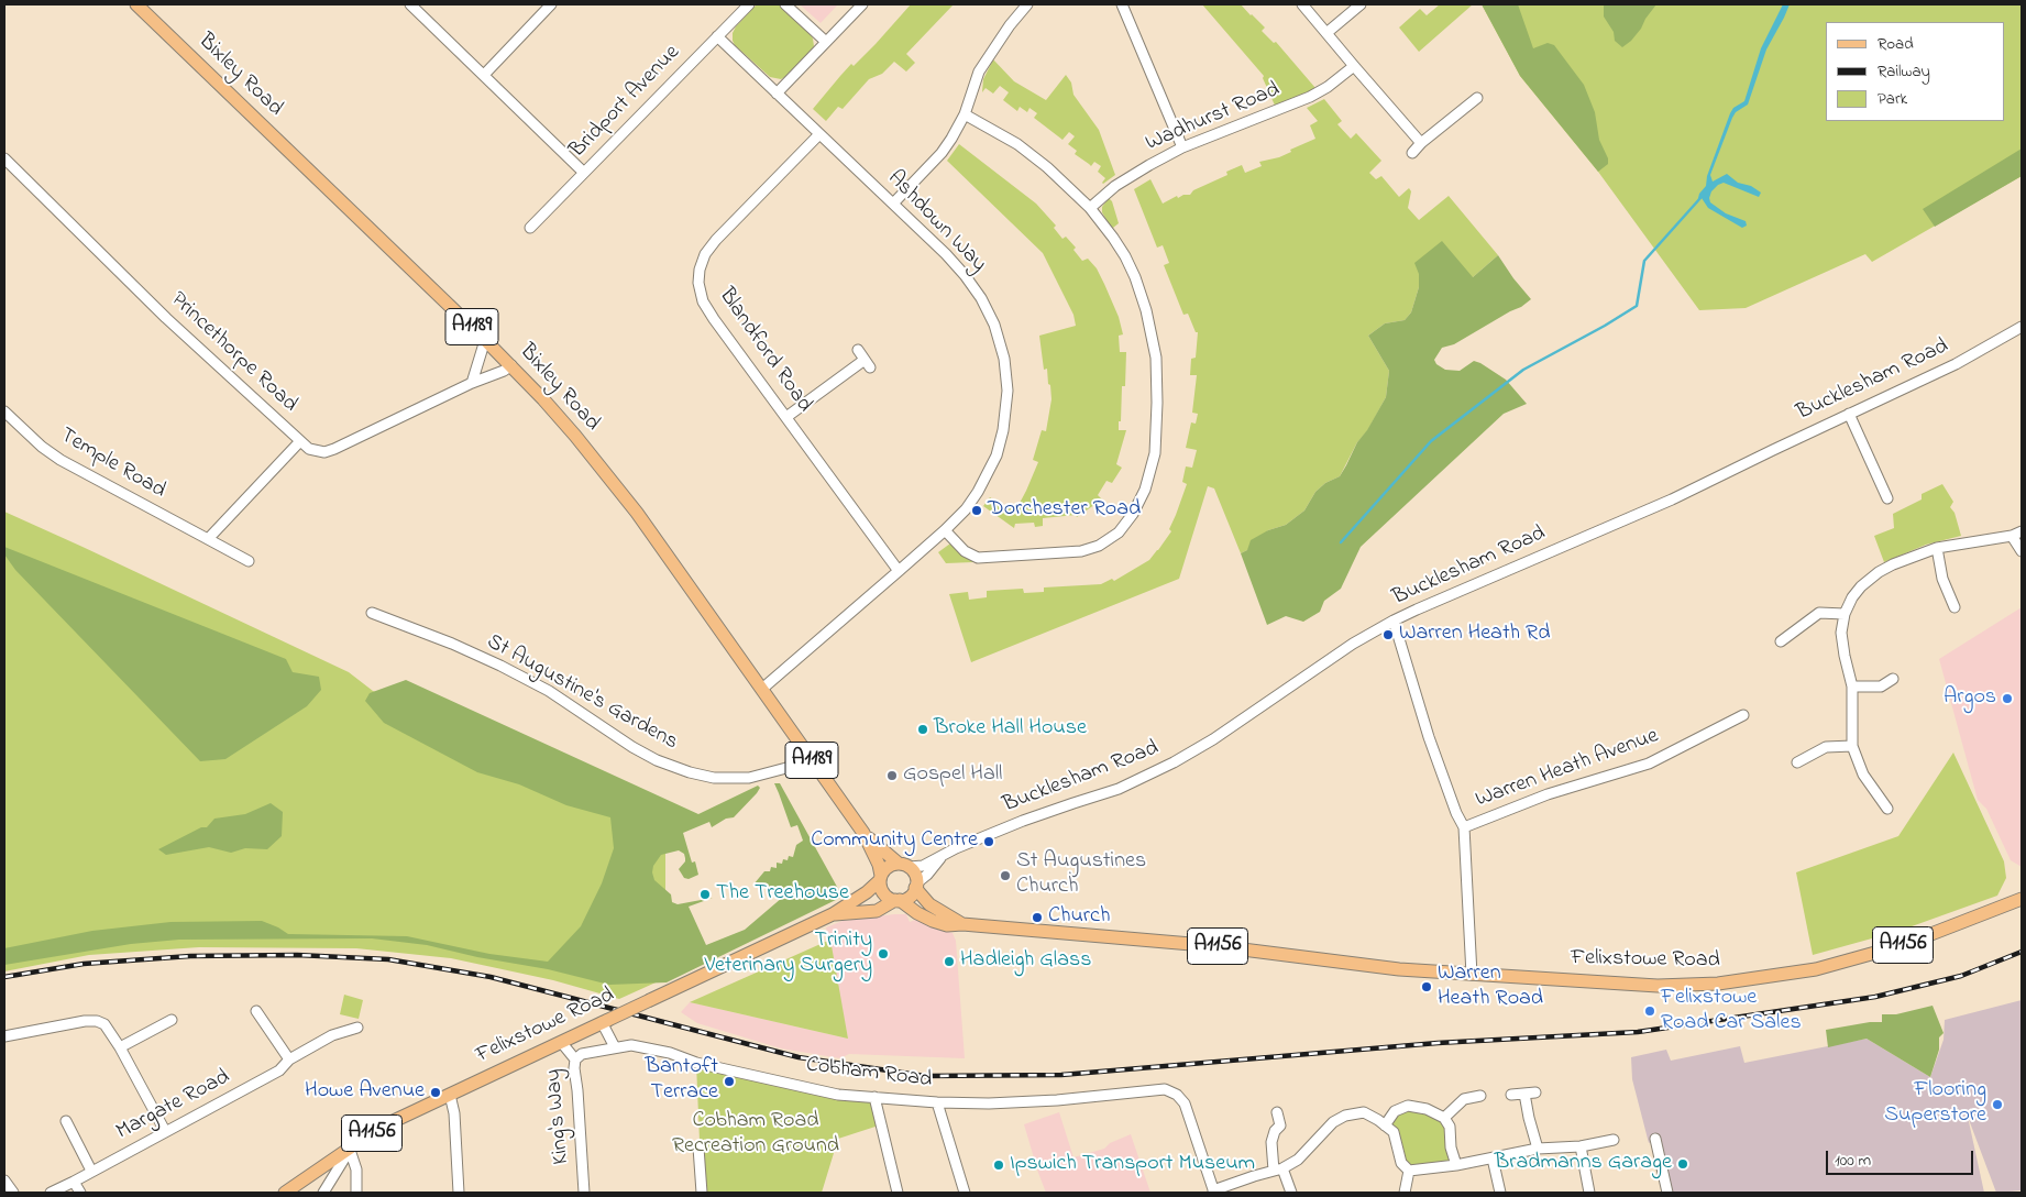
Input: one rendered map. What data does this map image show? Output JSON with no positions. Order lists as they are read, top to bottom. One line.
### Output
{"streets":{"main road":["Bixley Road","A1189","A1156","Felixstowe Road"],"street":["Bridport Avenue","Wadhurst Road","Ashdown Way","Blandford Road","Princethorpe Road","Bucklesham Road","Temple Road","St Augustine's Gardens","Warren Heath Avenue","Cobham Road","Margate Road","King's Way"]},"crossings":[["Bixley Road","Ashdown Way"],["Bixley Road","Princethorpe Road"],["Bixley Road","Bucklesham Road"],["Bixley Road","St Augustine's Gardens"],["Bixley Road","Felixstowe Road"],["Bridport Avenue","Ashdown Way"],["Ashdown Way","Blandford Road"],["Bucklesham Road","Felixstowe Road"],["Felixstowe Road","King's Way"],["Cobham Road","King's Way"]],"parks":["Cobham Road Recreation Ground"],"places":["Dorchester Road","Warren Heath Rd","Argos","Broke Hall House","Gospel Hall","Community Centre","St Augustines Church","The Treehouse","Church","Trinity Veterinary Surgery","Hadleigh Glass","Warren Heath Road","Felixstowe Road Car Sales","Bantoft Terrace","Howe Avenue","Flooring Superstore","Bradmanns Garage","Ipswich Transport Museum"],"legend":["Road","Railway","Park"],"scale_bar":"100 m"}
